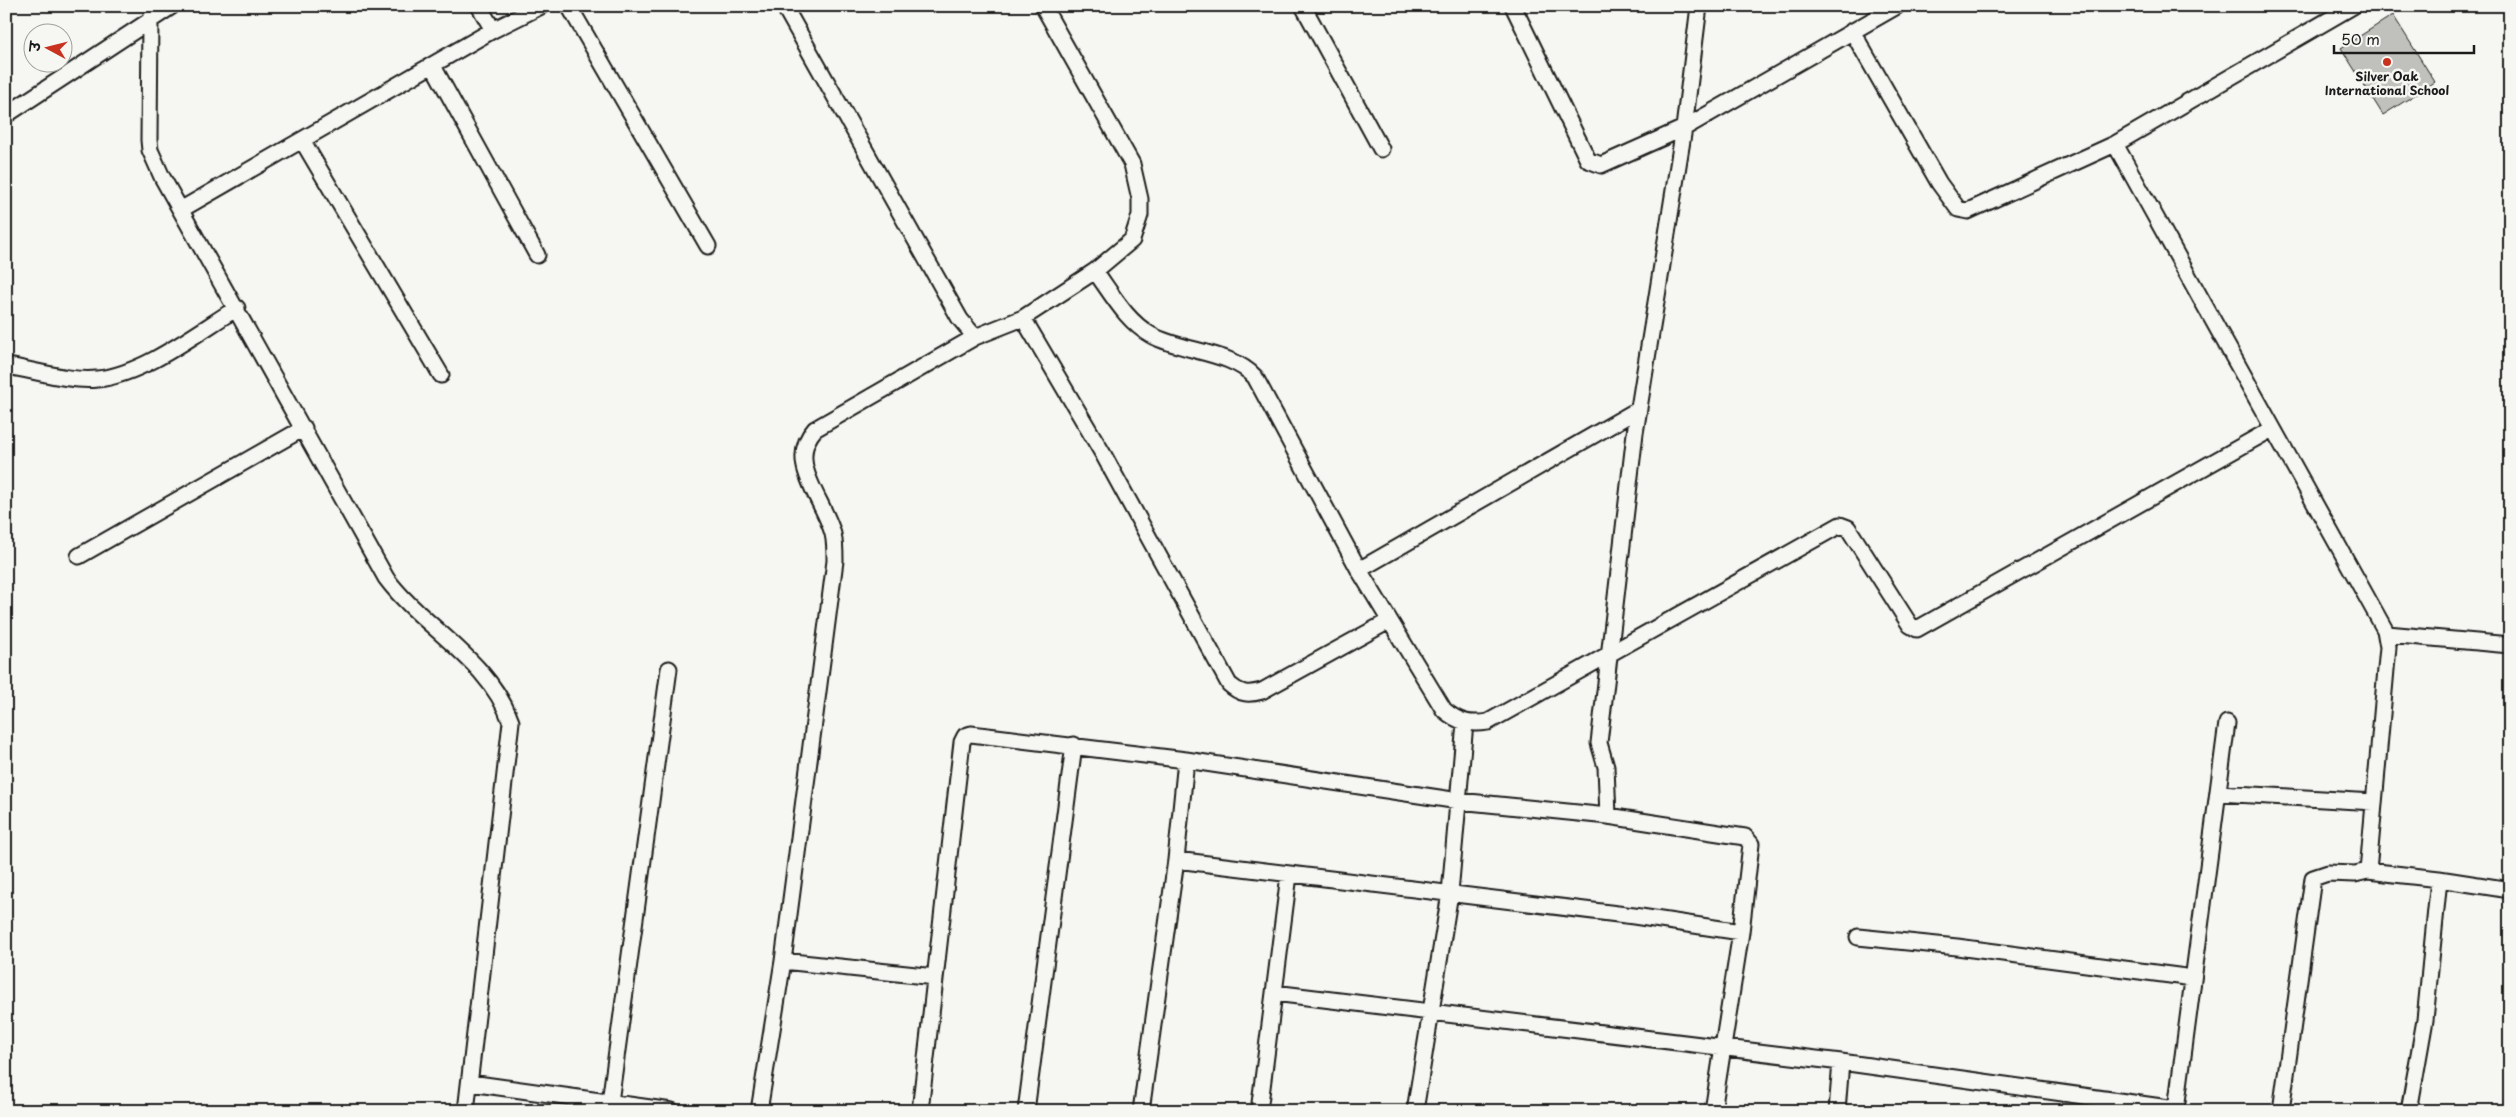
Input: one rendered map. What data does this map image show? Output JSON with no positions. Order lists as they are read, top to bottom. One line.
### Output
{"places":["Silver Oak International School"],"scale_bar":"50 m","north":"left"}
